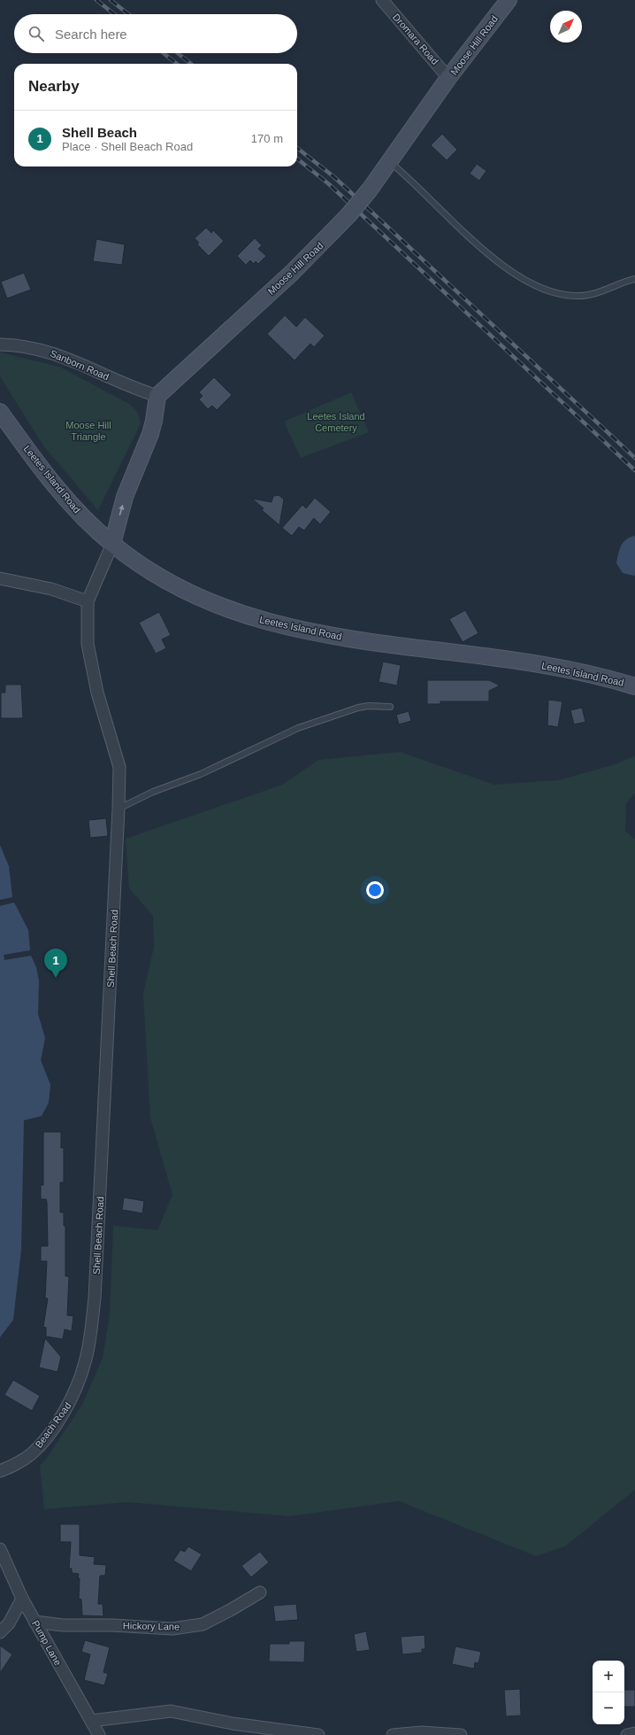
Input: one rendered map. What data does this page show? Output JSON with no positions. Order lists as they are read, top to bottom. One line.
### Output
{"streets":{"main road":["Moose Hill Road","Leetes Island Road"],"street":["Dromara Road","Sanborn Road","Shell Beach Road","Beach Road","Hickory Lane","Pump Lane"]},"crossings":[["Dromara Road","Moose Hill Road"],["Moose Hill Road","Sanborn Road"],["Leetes Island Road","Shell Beach Road"],["Shell Beach Road","Beach Road"],["Hickory Lane","Pump Lane"]],"parks":["Leetes Island Cemetery","Moose Hill Triangle"],"north":"top right","page":{"search":"Search here","heading":"Nearby","list":[{"mark":"1","name":"Shell Beach","note":"Place · Shell Beach Road","value":"170 m"}],"pins":"1","map_buttons":["+","−"]}}
